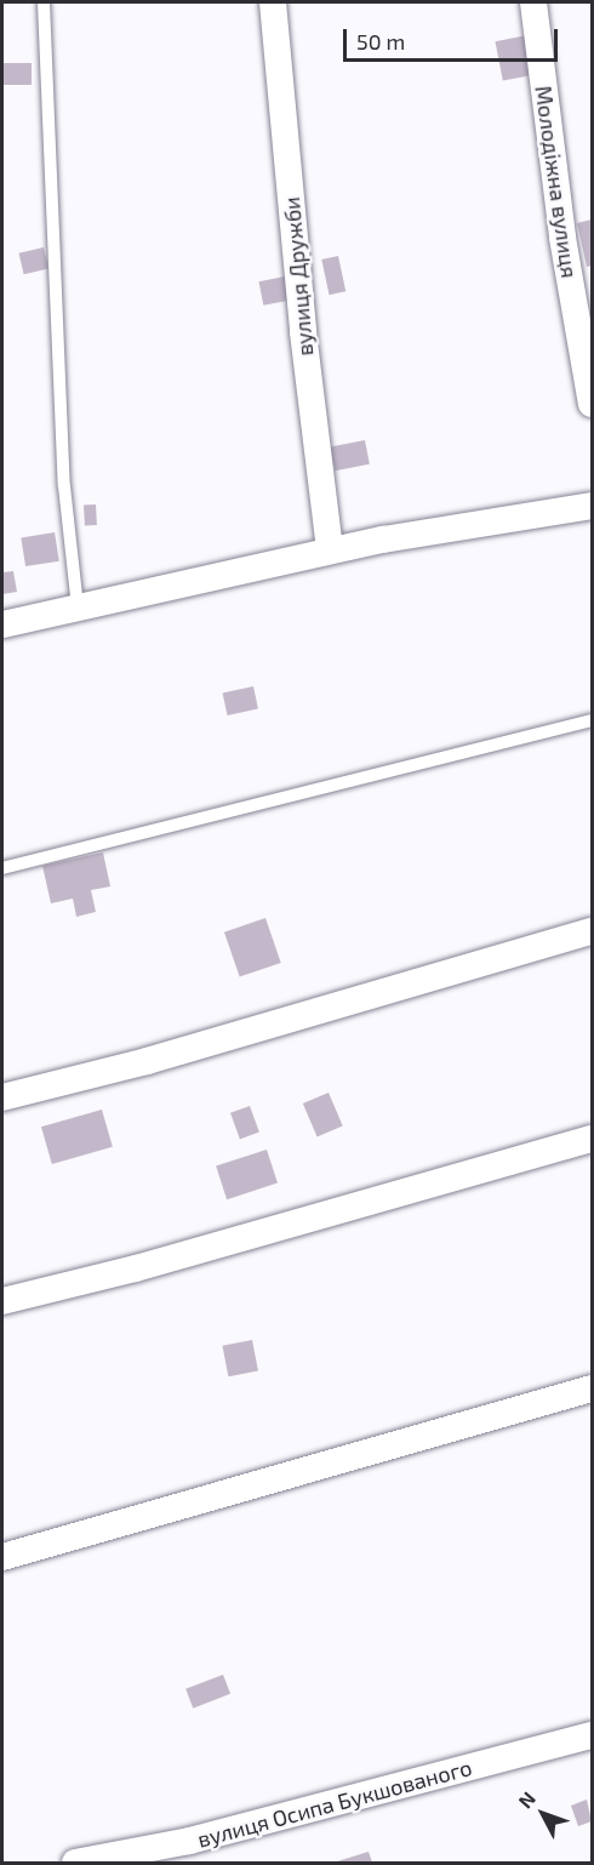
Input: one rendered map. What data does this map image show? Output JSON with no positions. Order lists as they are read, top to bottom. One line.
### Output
{"streets":{"street":["Молодіжна вулиця","вулиця Дружби","вулиця Осипа Букшованого"]},"scale_bar":"50 m","north":"top left"}
